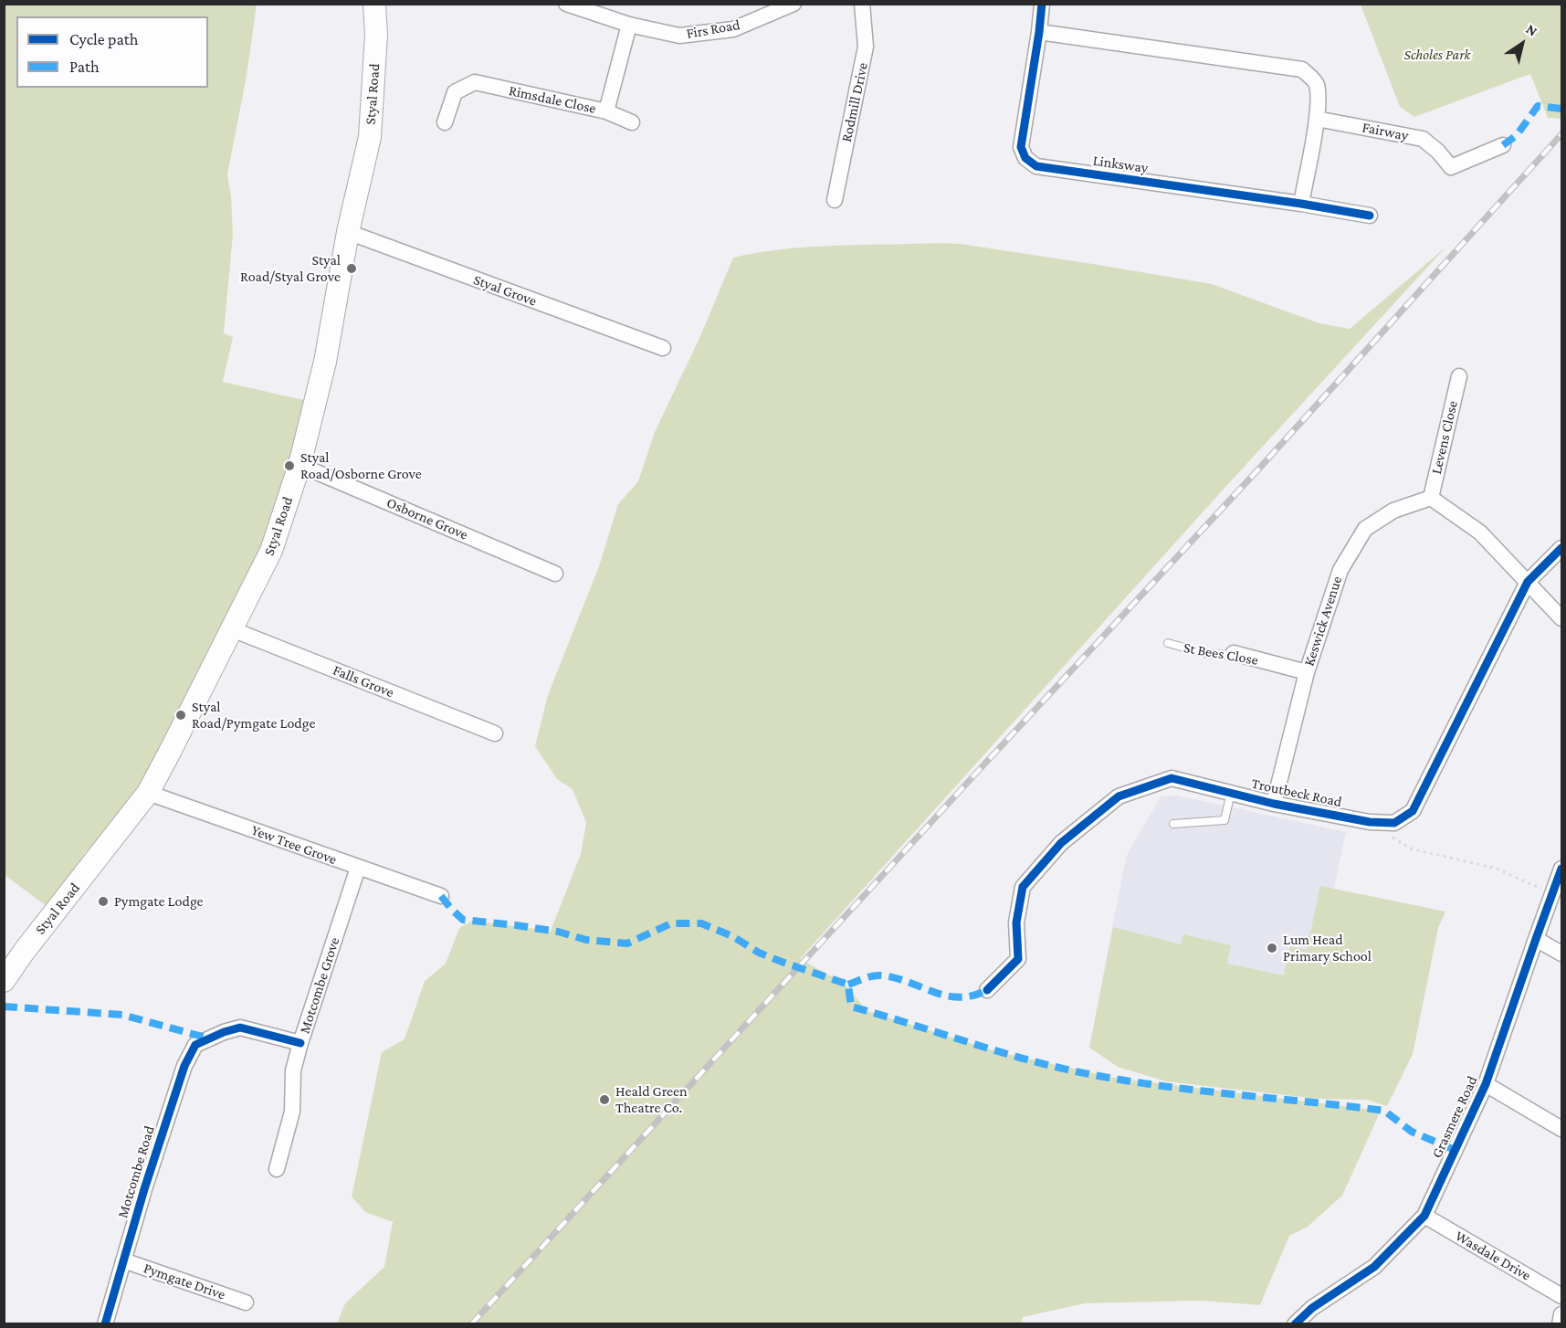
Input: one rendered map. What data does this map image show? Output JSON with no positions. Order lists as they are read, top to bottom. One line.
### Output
{"streets":{"main road":["Styal Road"],"street":["Firs Road","Rimsdale Close","Rodmill Drive","Fairway","Linksway","Styal Grove","Levens Close","Osborne Grove","Keswick Avenue","St Bees Close","Falls Grove","Troutbeck Road","Yew Tree Grove","Motcombe Grove","Grasmere Road","Motcombe Road","Wasdale Drive","Pymgate Drive"]},"crossings":[["Firs Road","Rimsdale Close"],["Styal Road","Styal Grove"],["Styal Road","Osborne Grove"],["Styal Road","Falls Grove"],["Styal Road","Yew Tree Grove"],["Levens Close","Keswick Avenue"],["Keswick Avenue","St Bees Close"],["Keswick Avenue","Troutbeck Road"],["Yew Tree Grove","Motcombe Grove"],["Motcombe Grove","Motcombe Road"],["Grasmere Road","Wasdale Drive"],["Motcombe Road","Pymgate Drive"]],"parks":["Scholes Park"],"places":["Styal Road/Styal Grove","Styal Road/Osborne Grove","Styal Road/Pymgate Lodge","Pymgate Lodge","Lum Head Primary School","Heald Green Theatre Co."],"legend":["Cycle path","Path"],"north":"top right"}
